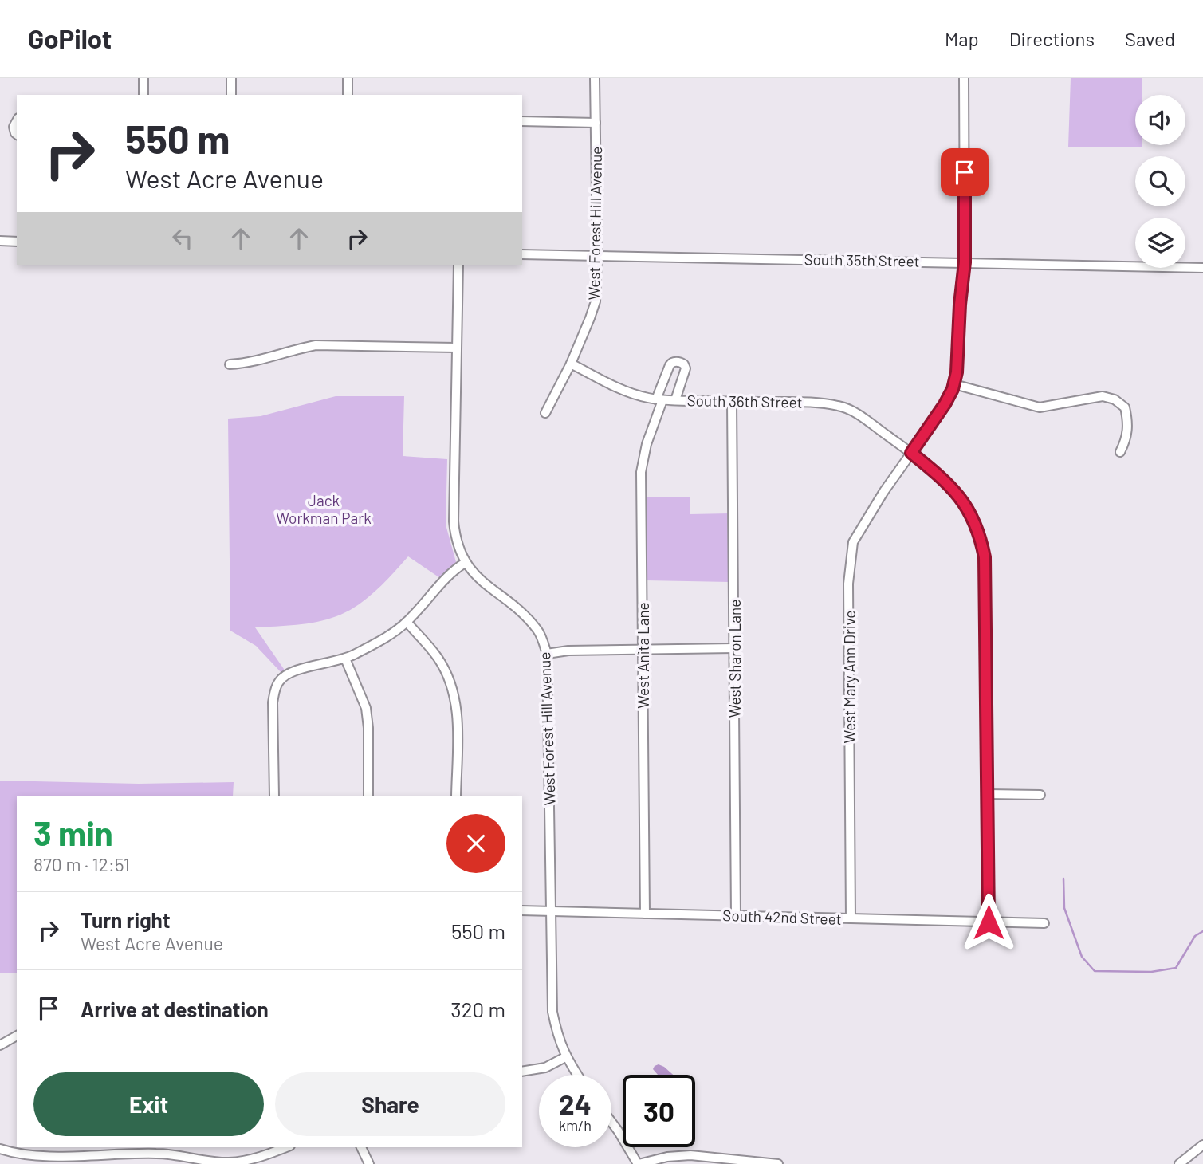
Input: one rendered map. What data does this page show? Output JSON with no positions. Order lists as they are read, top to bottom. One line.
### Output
{"streets":{"street":["West Forest Hill Avenue","South 35th Street","South 36th Street","West Anita Lane","West Sharon Lane","West Mary Ann Drive","South 42nd Street"]},"crossings":[["West Forest Hill Avenue","South 35th Street"],["West Forest Hill Avenue","South 36th Street"],["West Forest Hill Avenue","South 42nd Street"],["South 36th Street","West Anita Lane"],["South 36th Street","West Sharon Lane"],["South 36th Street","West Mary Ann Drive"],["South 36th Street","South 42nd Street"],["West Anita Lane","South 42nd Street"],["West Sharon Lane","South 42nd Street"],["West Mary Ann Drive","South 42nd Street"]],"parks":["Jack Workman Park"],"page":{"header":"GoPilot","nav":["Map","Directions","Saved"],"turn":["550 m","West Acre Avenue"],"heading":["3 min","870 m · 12:51"],"list":[{"name":"Turn right","note":"West Acre Avenue","value":"550 m"},{"name":"Arrive at destination","value":"320 m"}],"buttons":["Exit","Share"],"speed":"24 km/h","limit":"30"}}
